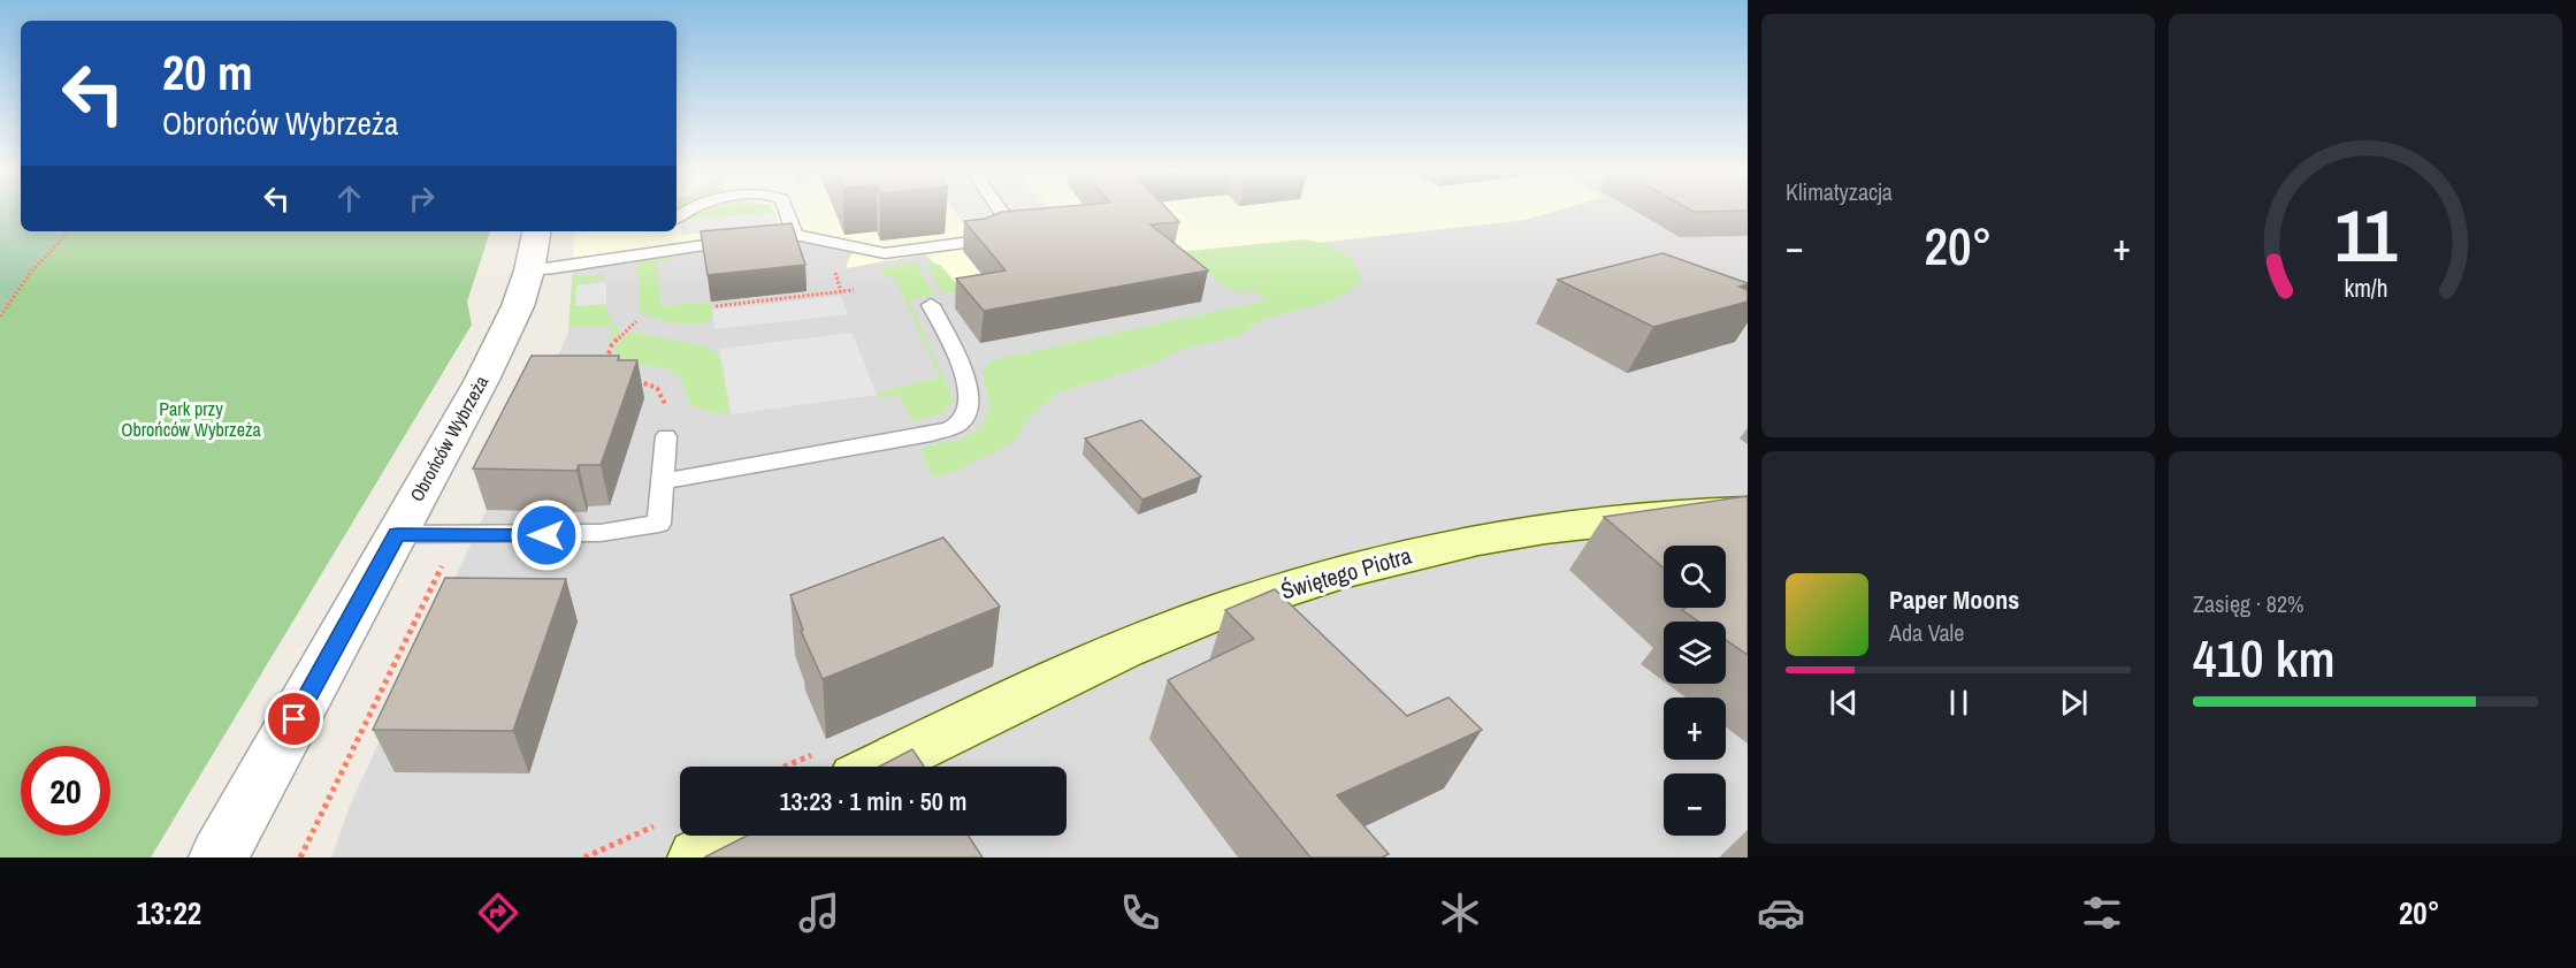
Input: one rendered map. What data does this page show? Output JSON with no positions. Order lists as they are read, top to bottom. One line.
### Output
{"streets":{"main road":["Świętego Piotra"],"street":["Obrońców Wybrzeża"]},"parks":["Park przy Obrońców Wybrzeża"],"page":{"tile":["Klimatyzacja",["Zasięg · 82%","410 km"]],"turn":["20 m","Obrońców Wybrzeża"],"heat":["−","20°","+"],"map_buttons":["+","−"],"song":["Paper Moons","Ada Vale"],"limit":"20","trip":"13:23 · 1 min · 50 m","tabs":["13:22","20°"],"gauge":["11","km/h"]}}
